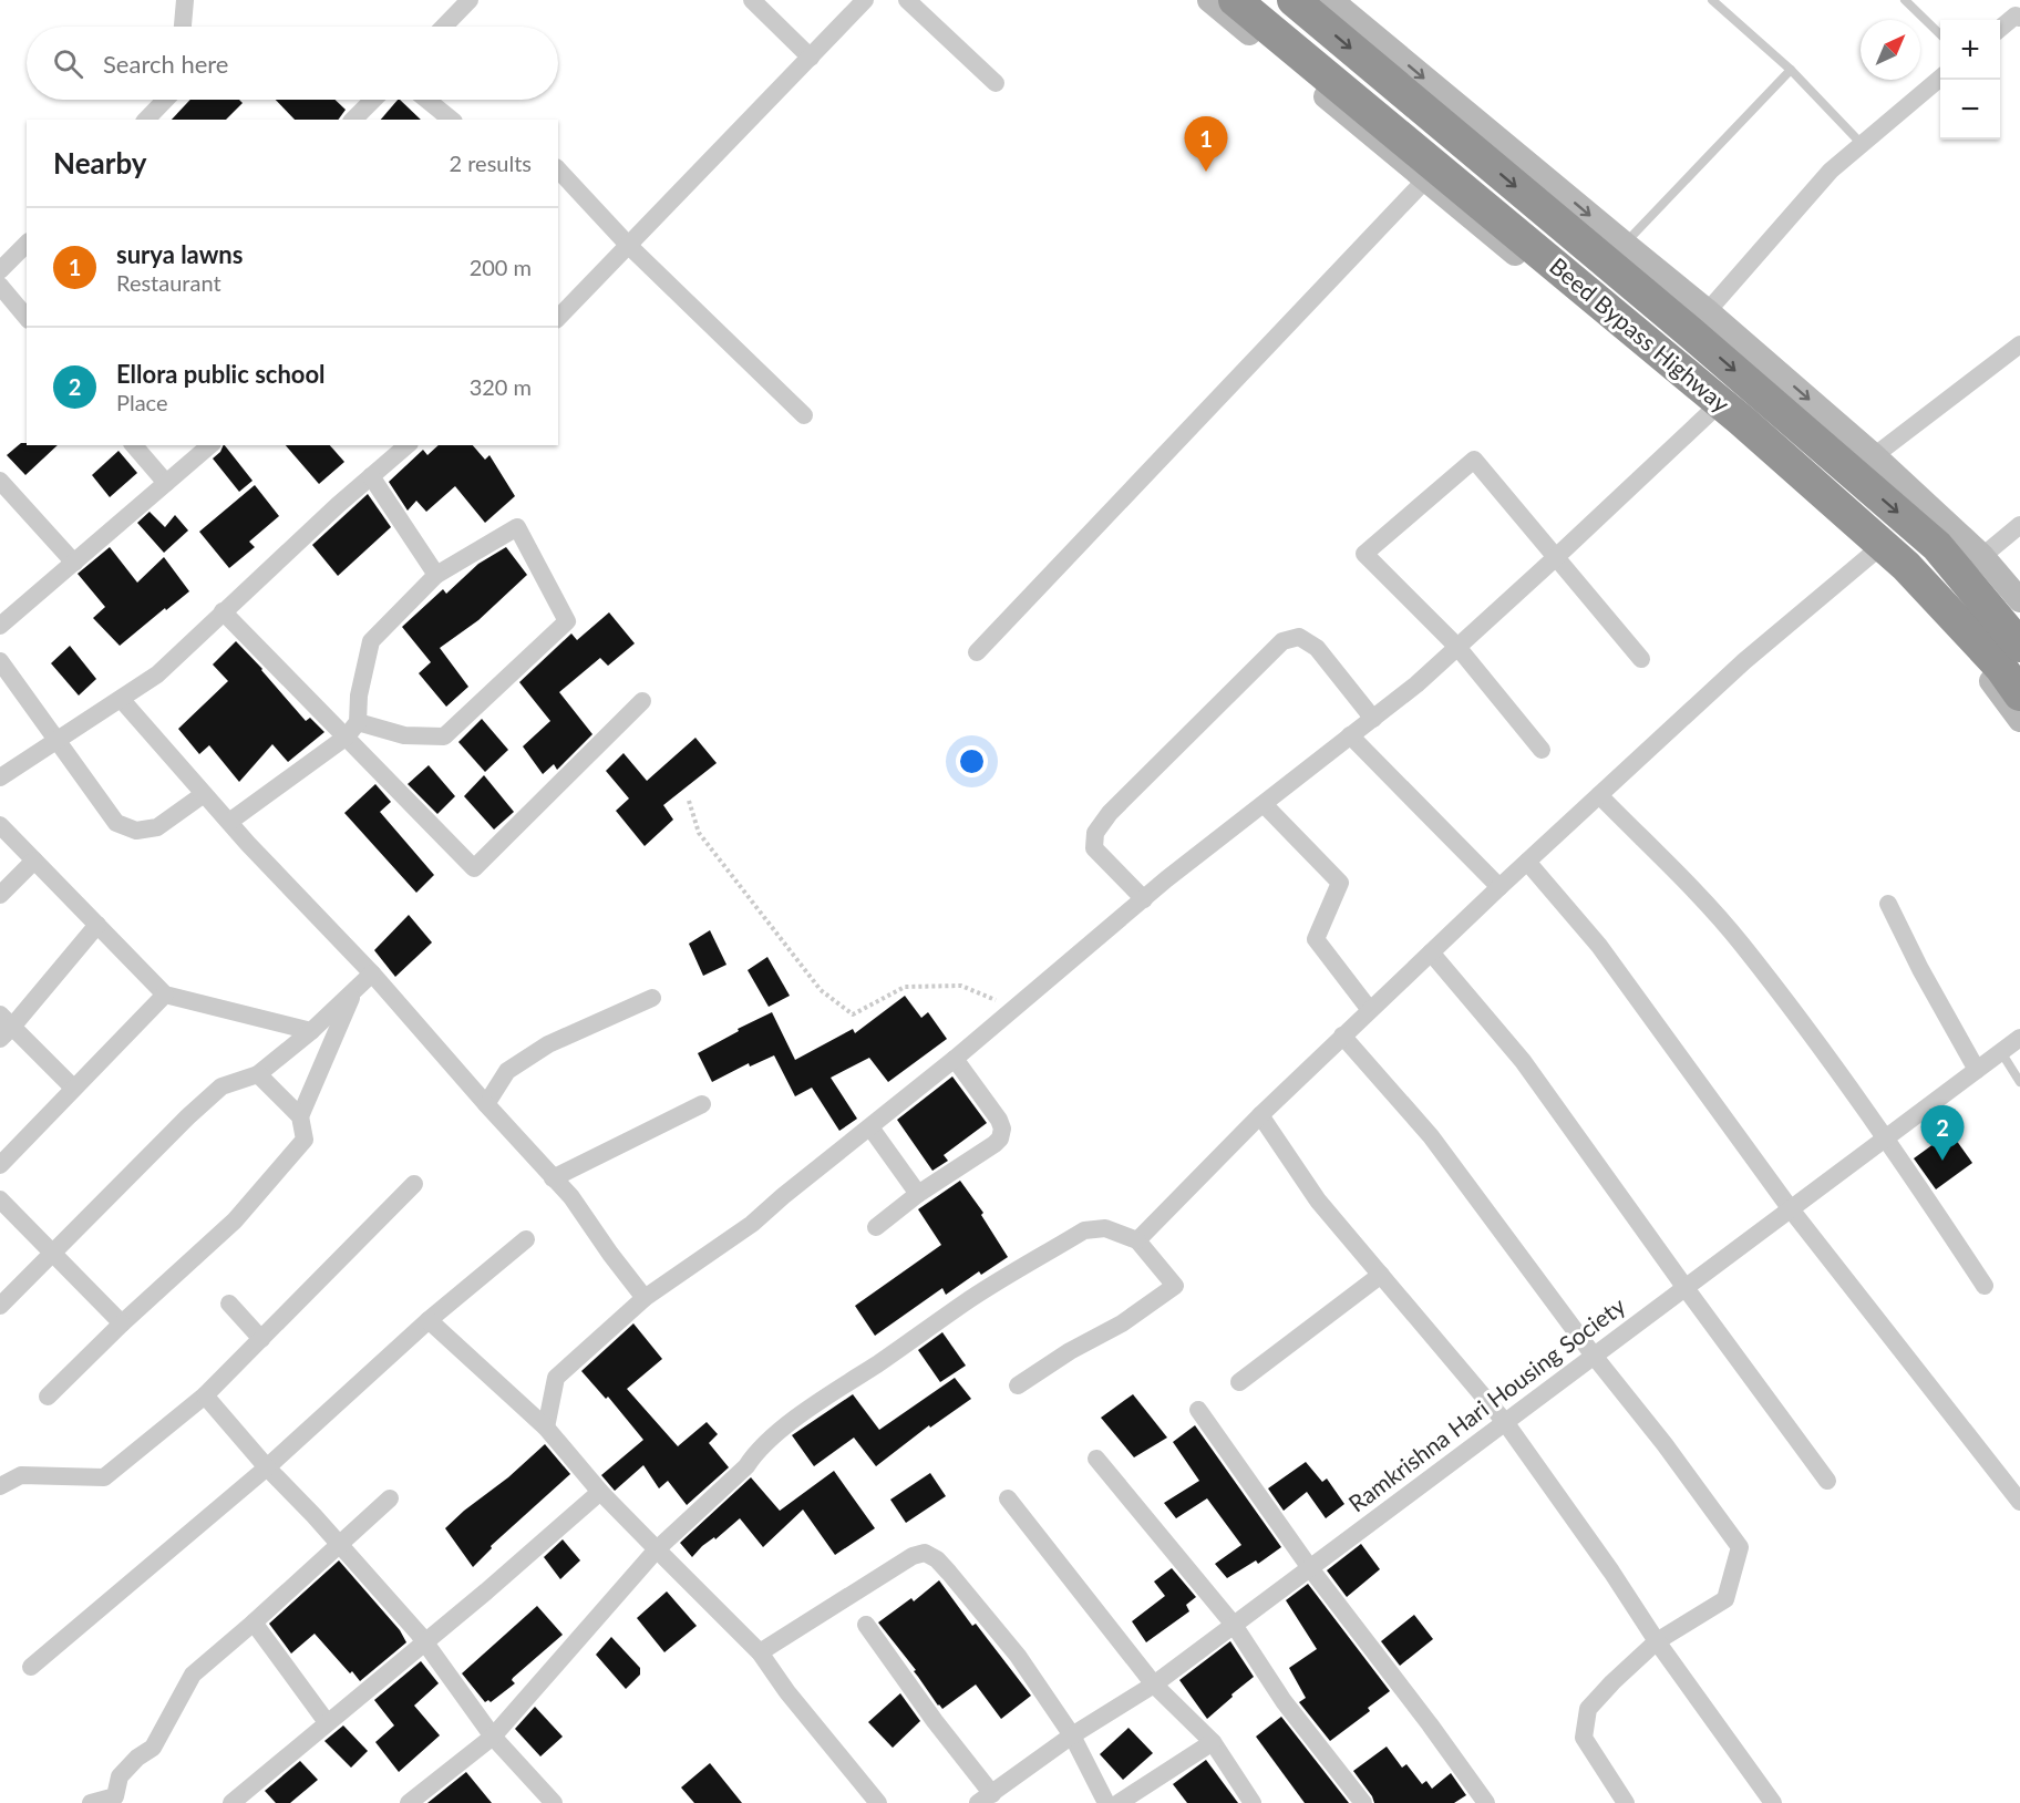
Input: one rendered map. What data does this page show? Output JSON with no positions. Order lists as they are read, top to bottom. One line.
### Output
{"streets":{"highway":["Beed Bypass Highway"],"street":["Ramkrishna Hari Housing Society"]},"north":"top right","page":{"map_buttons":["+","−"],"search":"Search here","pins":["1","2"],"heading":["Nearby","2 results"],"list":[{"mark":"1","name":"surya lawns","note":"Restaurant","value":"200 m"},{"mark":"2","name":"Ellora public school","note":"Place","value":"320 m"}]}}
